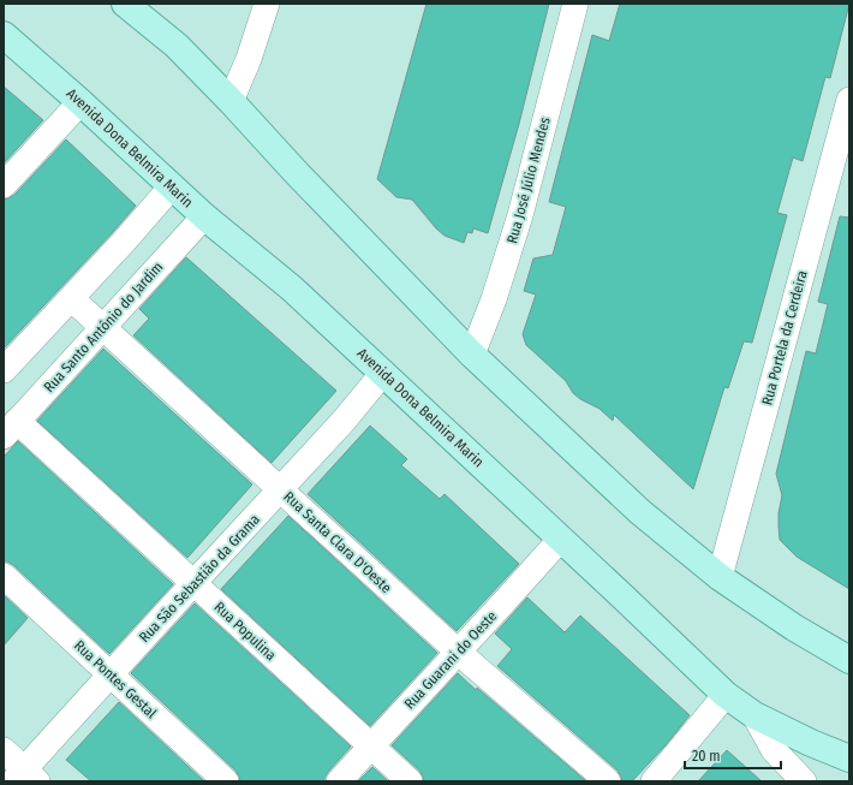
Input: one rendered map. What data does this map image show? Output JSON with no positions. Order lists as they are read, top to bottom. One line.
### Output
{"streets":{"main road":["Avenida Dona Belmira Marin"],"street":["Rua José Júlio Mendes","Rua Santo Antônio do Jardim","Rua Portela da Cerdeira","Rua Santa Clara D'Oeste","Rua São Sebastião da Grama","Rua Populina","Rua Guarani do Oeste","Rua Pontes Gestal"]},"crossings":[["Avenida Dona Belmira Marin","Rua Santo Antônio do Jardim"],["Avenida Dona Belmira Marin","Rua São Sebastião da Grama"],["Avenida Dona Belmira Marin","Rua Guarani do Oeste"],["Rua Santo Antônio do Jardim","Rua Santa Clara D'Oeste"],["Rua Santo Antônio do Jardim","Rua Populina"],["Rua Santa Clara D'Oeste","Rua São Sebastião da Grama"],["Rua Santa Clara D'Oeste","Rua Guarani do Oeste"],["Rua São Sebastião da Grama","Rua Populina"],["Rua São Sebastião da Grama","Rua Pontes Gestal"],["Rua Populina","Rua Guarani do Oeste"]],"scale_bar":"20 m"}
